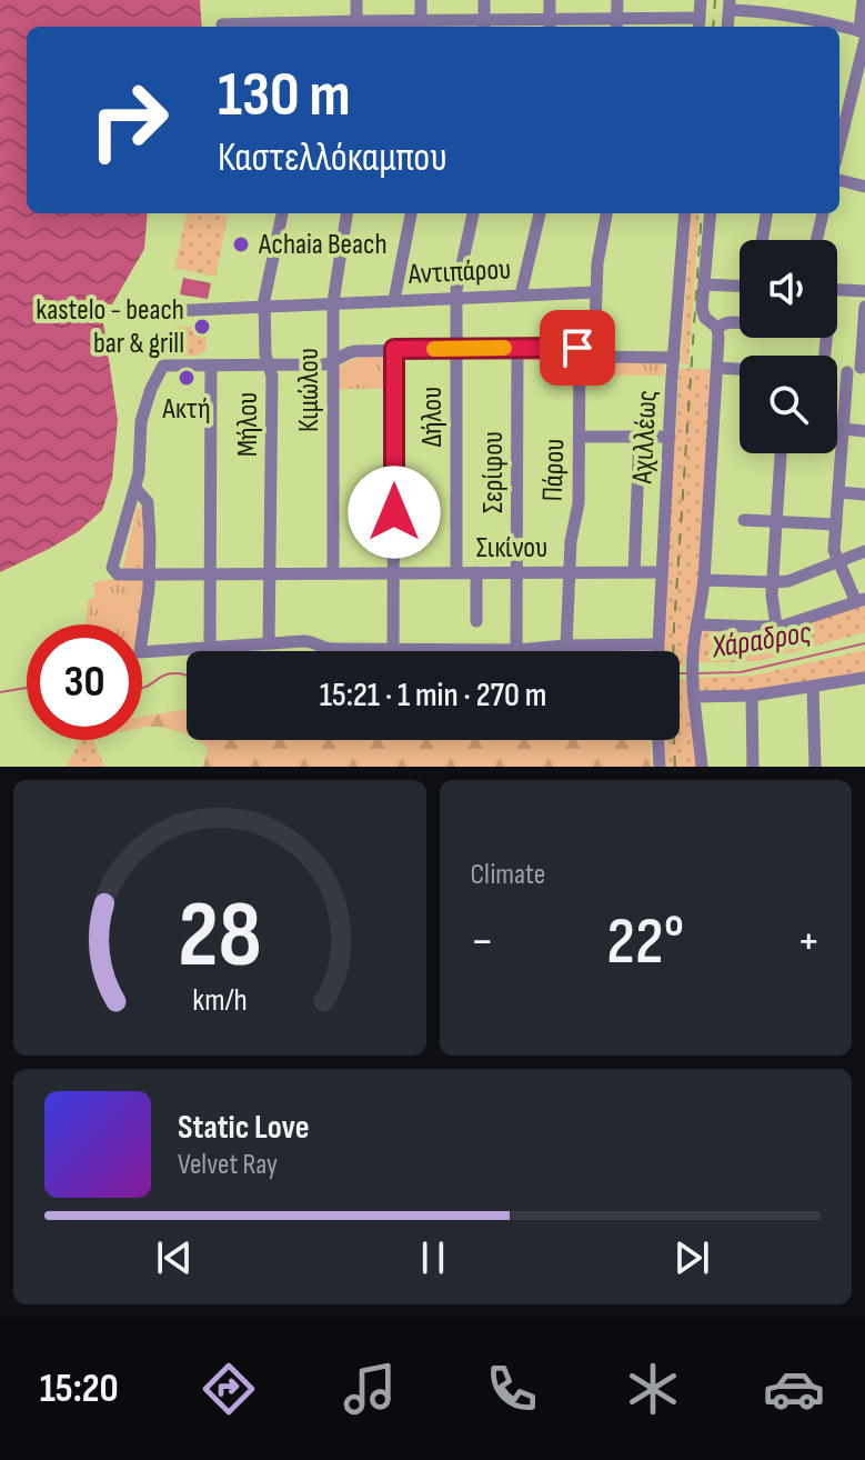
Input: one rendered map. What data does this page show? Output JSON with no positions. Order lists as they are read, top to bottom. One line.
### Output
{"streets":{"street":["Αντιπάρου","Κιμώλου","Δήλου","Μήλου","Αχιλλέως","Πάρου","Σερίφου","Σικίνου"]},"crossings":[["Αντιπάρου","Κιμώλου"],["Αντιπάρου","Δήλου"],["Αντιπάρου","Μήλου"],["Κιμώλου","Σικίνου"],["Δήλου","Σικίνου"],["Μήλου","Σικίνου"],["Αχιλλέως","Σικίνου"],["Πάρου","Σικίνου"],["Σερίφου","Σικίνου"]],"water":["Χάραδρος"],"places":["Achaia Beach","kastelo - beach bar & grill","Ακτή"],"page":{"turn":["130 m","Καστελλόκαμπου"],"limit":"30","trip":"15:21 · 1 min · 270 m","tile":"Climate","heat":["−","22°","+"],"song":["Static Love","Velvet Ray"],"tabs":"15:20","gauge":["28","km/h"]}}
